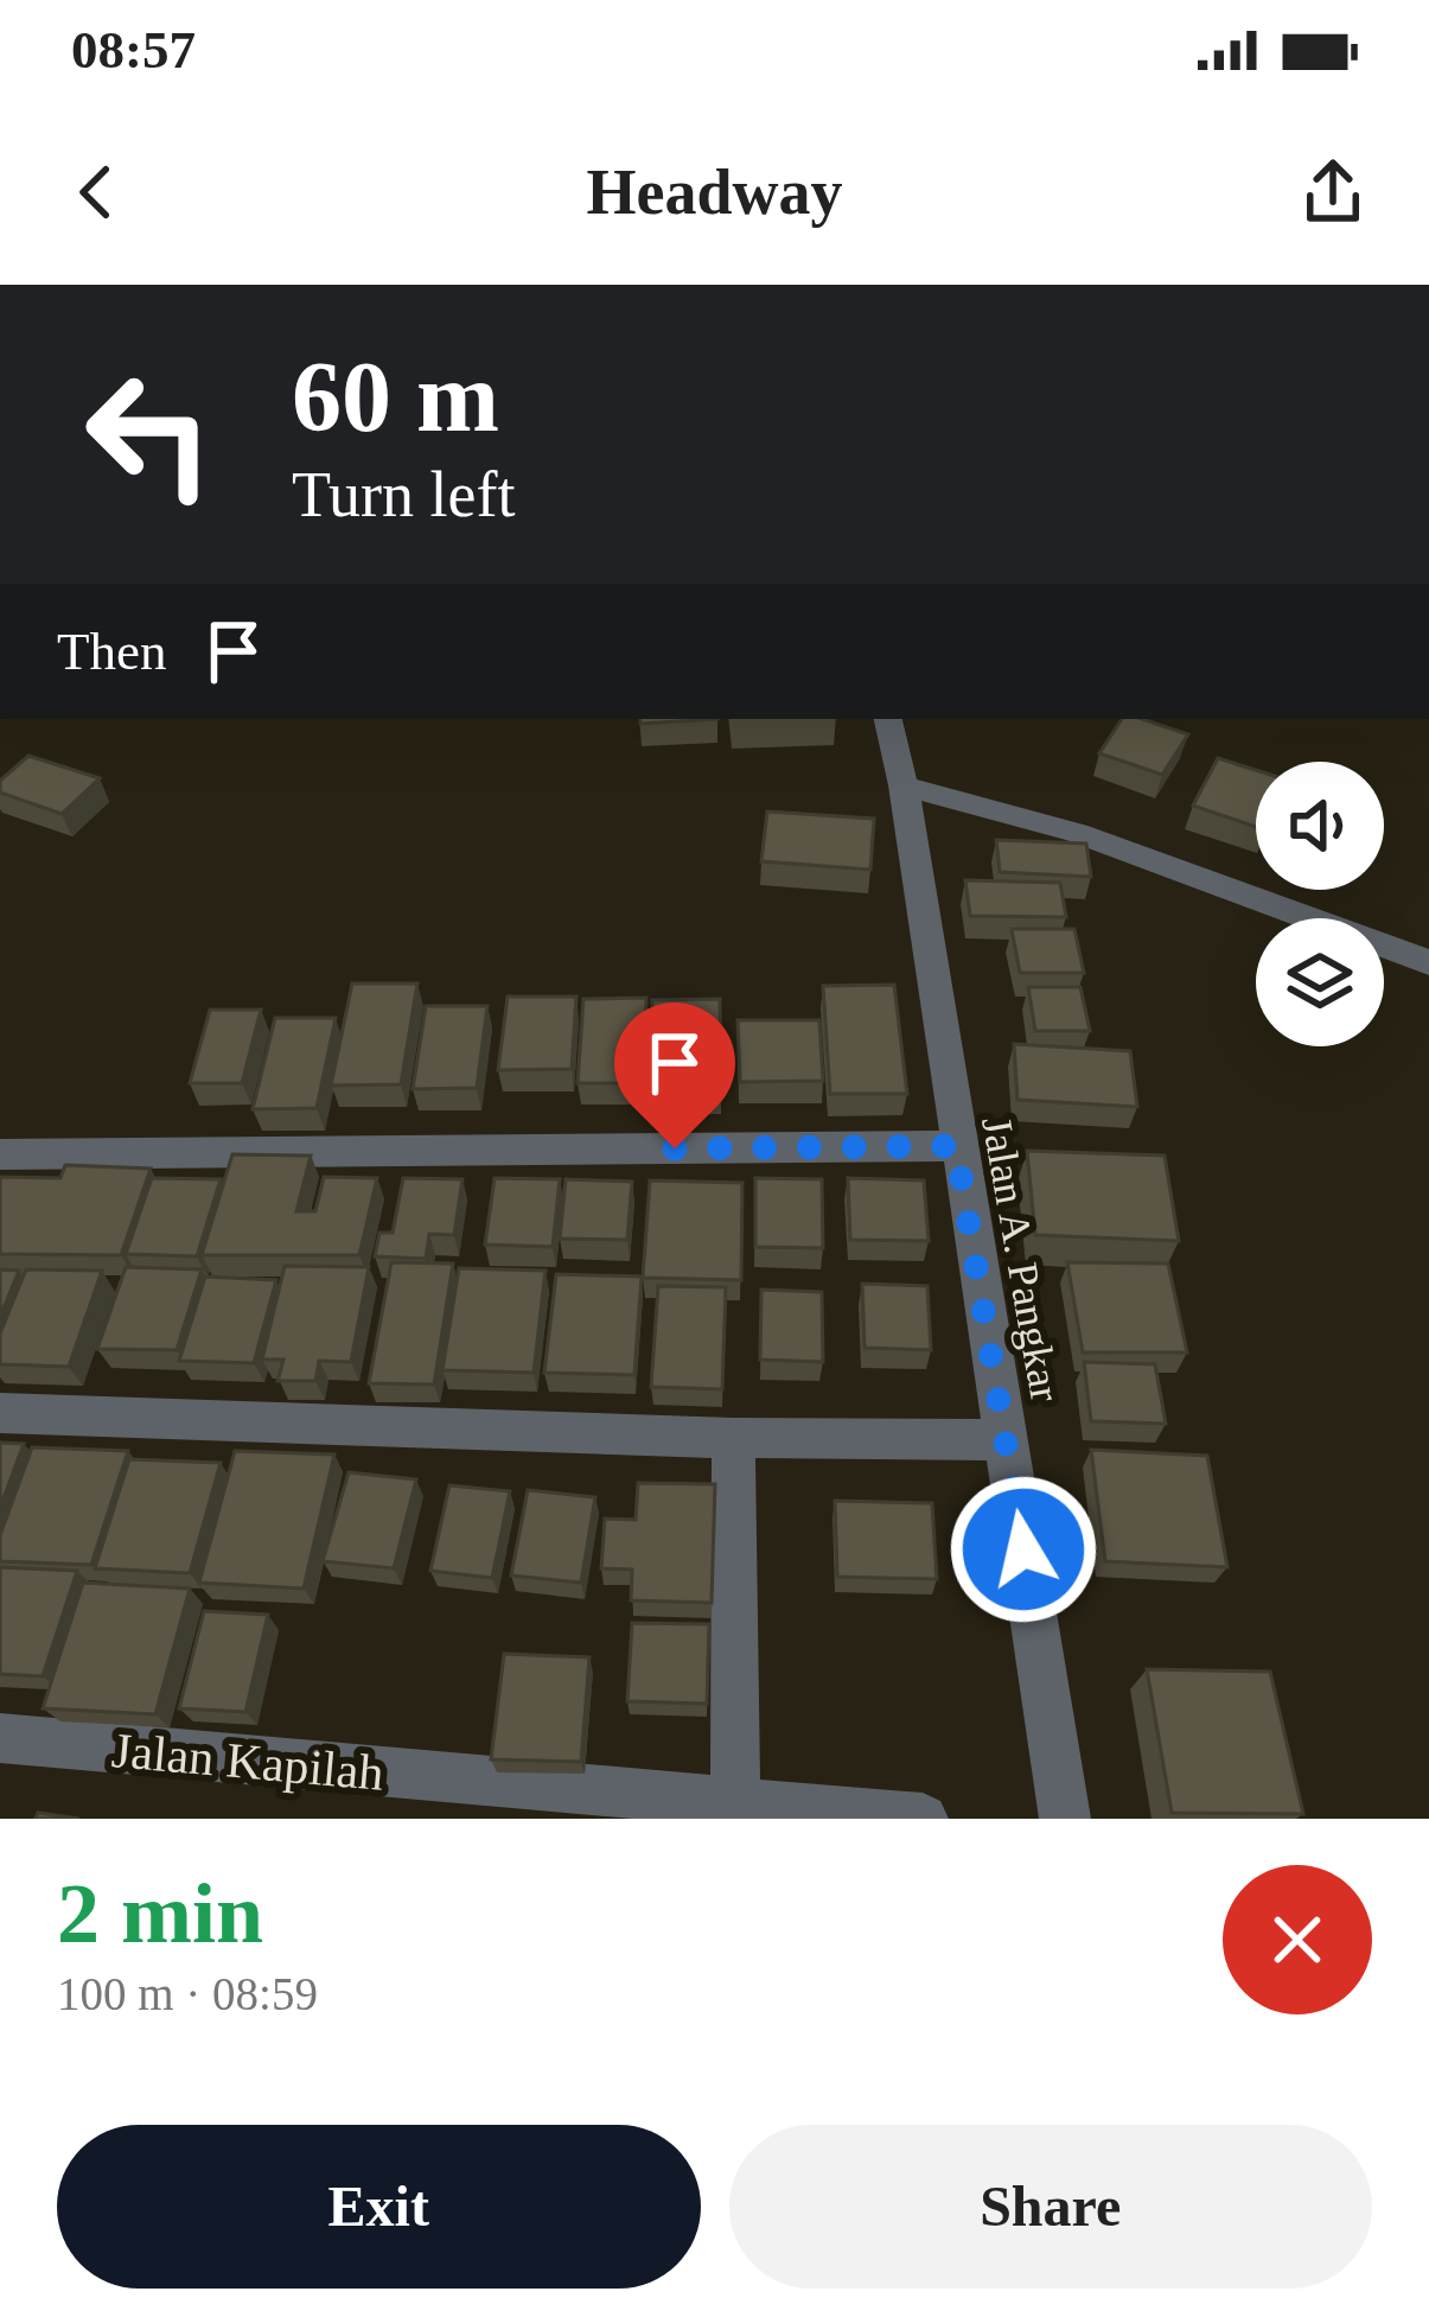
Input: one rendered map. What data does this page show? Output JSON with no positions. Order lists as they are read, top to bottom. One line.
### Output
{"streets":{"street":["Jalan A. Pangkar","Jalan Kapilah"]},"page":{"status":"08:57","header":"Headway","turn":["60 m","Turn left"],"then":"Then","heading":["2 min","100 m · 08:59"],"buttons":["Exit","Share"]}}
